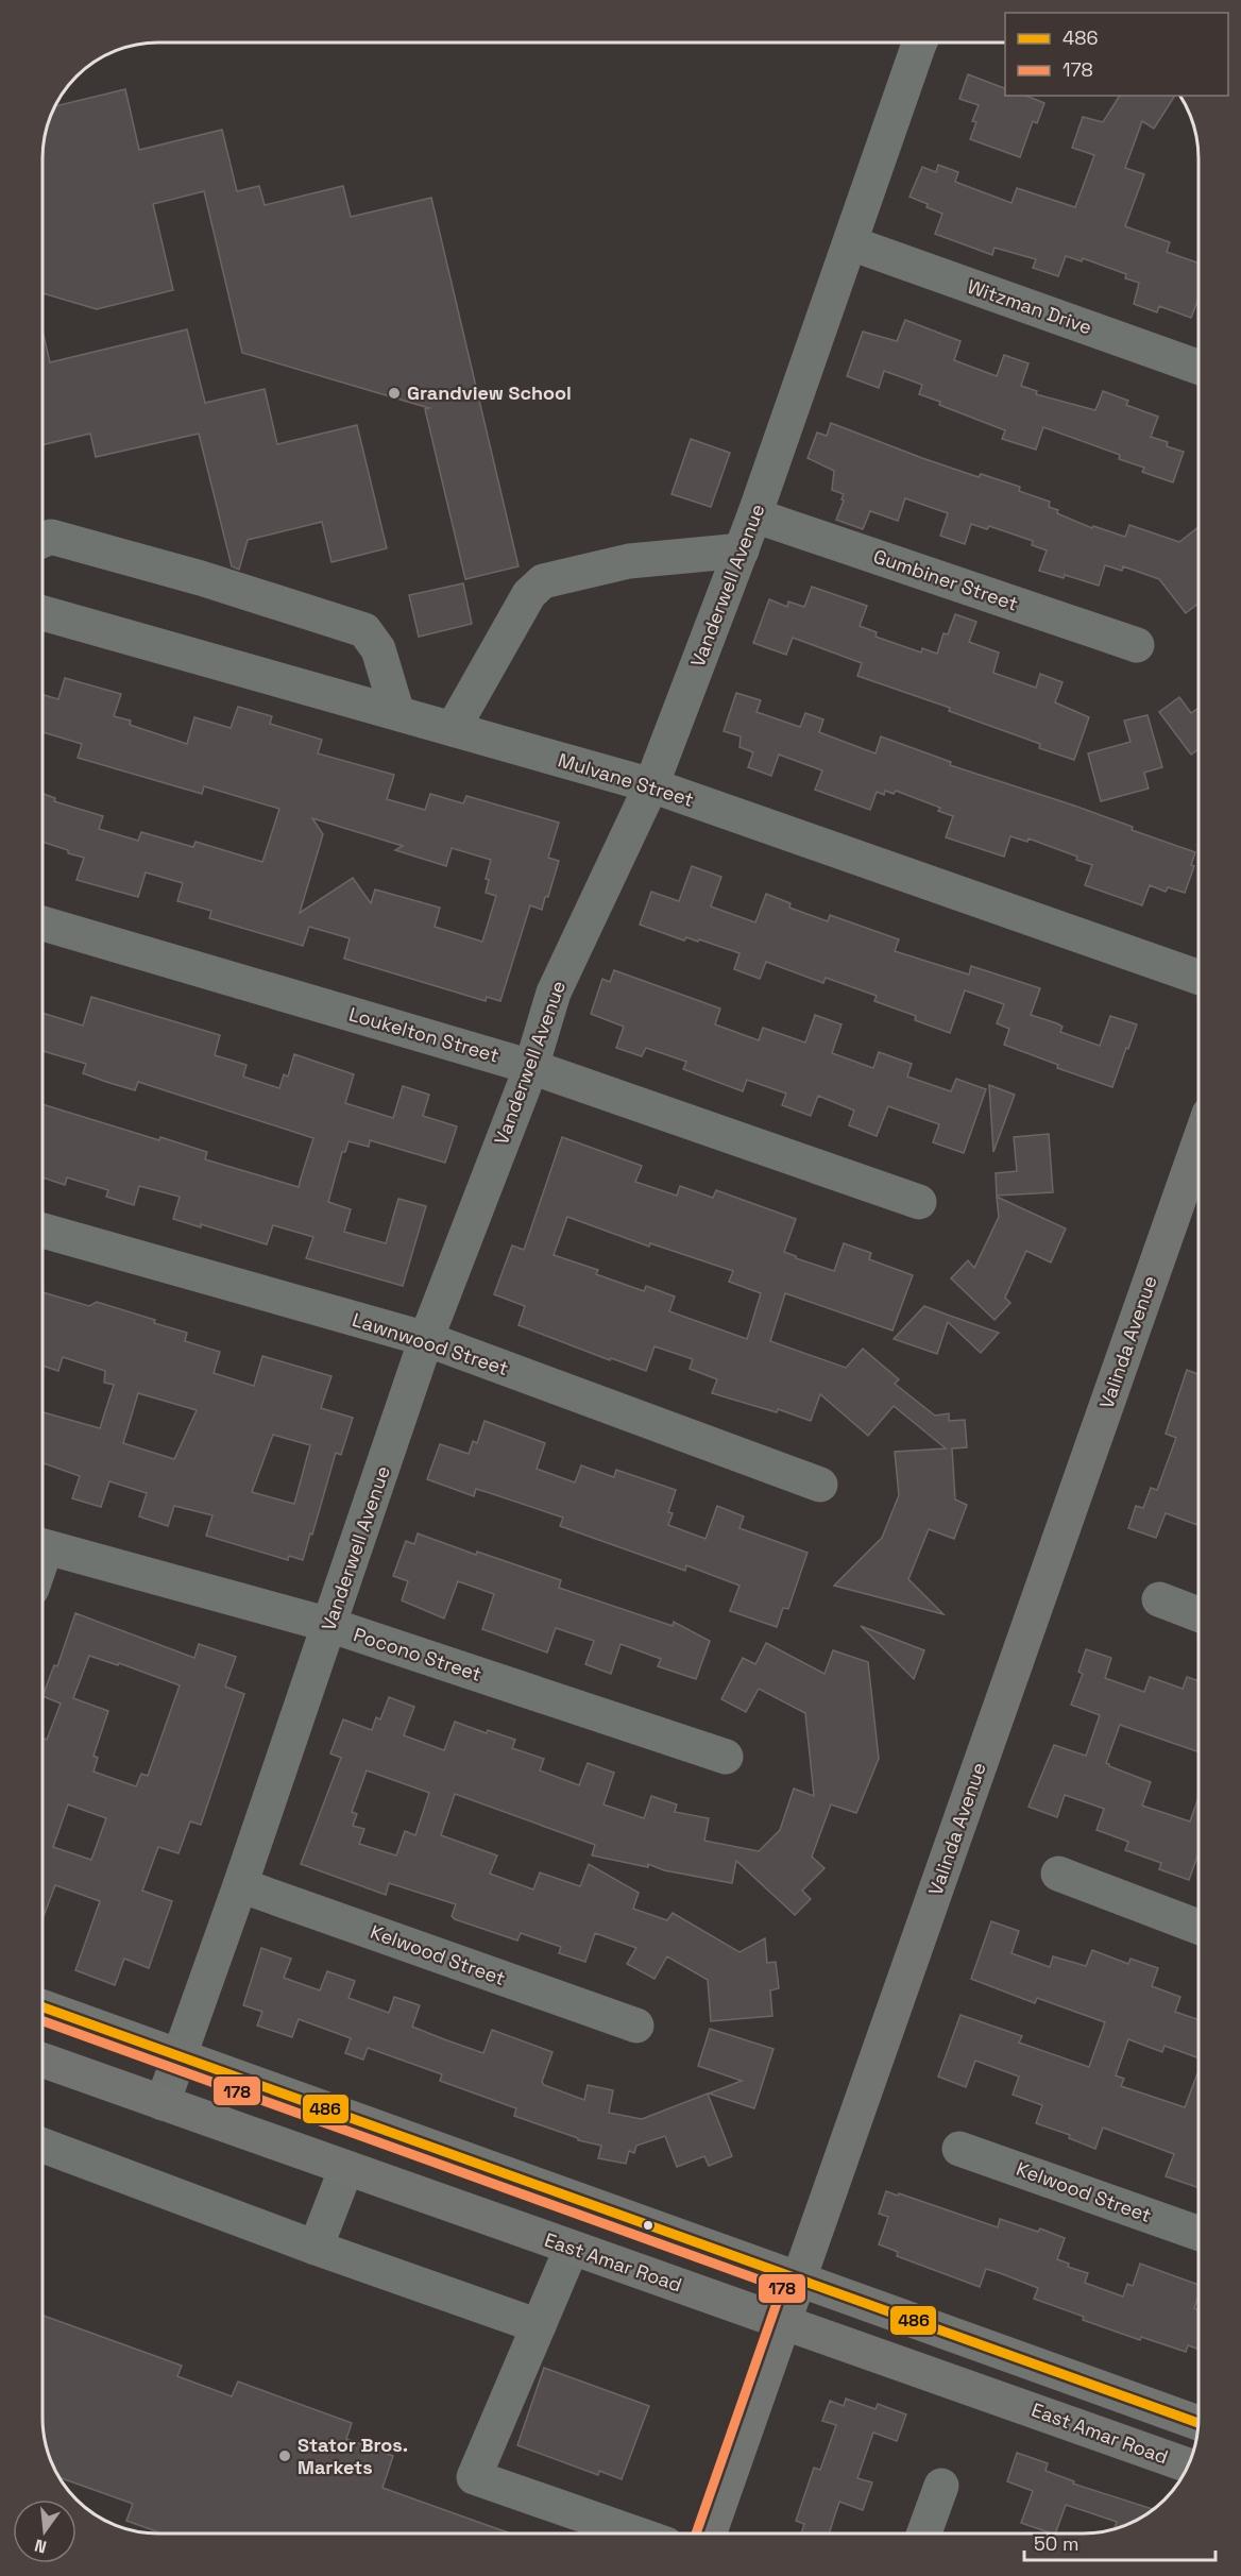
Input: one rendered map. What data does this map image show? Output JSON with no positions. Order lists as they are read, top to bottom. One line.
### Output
{"streets":{"main road":["Valinda Avenue","East Amar Road"],"street":["Witzman Drive","Gumbiner Street","Vanderwell Avenue","Mulvane Street","Loukelton Street","Lawnwood Street","Pocono Street","Kelwood Street"]},"crossings":[["Witzman Drive","Vanderwell Avenue"],["Gumbiner Street","Vanderwell Avenue"],["Vanderwell Avenue","Mulvane Street"],["Vanderwell Avenue","Loukelton Street"],["Vanderwell Avenue","Lawnwood Street"],["Vanderwell Avenue","Pocono Street"],["Vanderwell Avenue","Kelwood Street"],["Vanderwell Avenue","East Amar Road"],["Valinda Avenue","East Amar Road"]],"places":["Grandview School","Stator Bros. Markets"],"lines":["transit line 486","transit line 178"],"legend":["486","178"],"scale_bar":"50 m","north":"bottom"}
